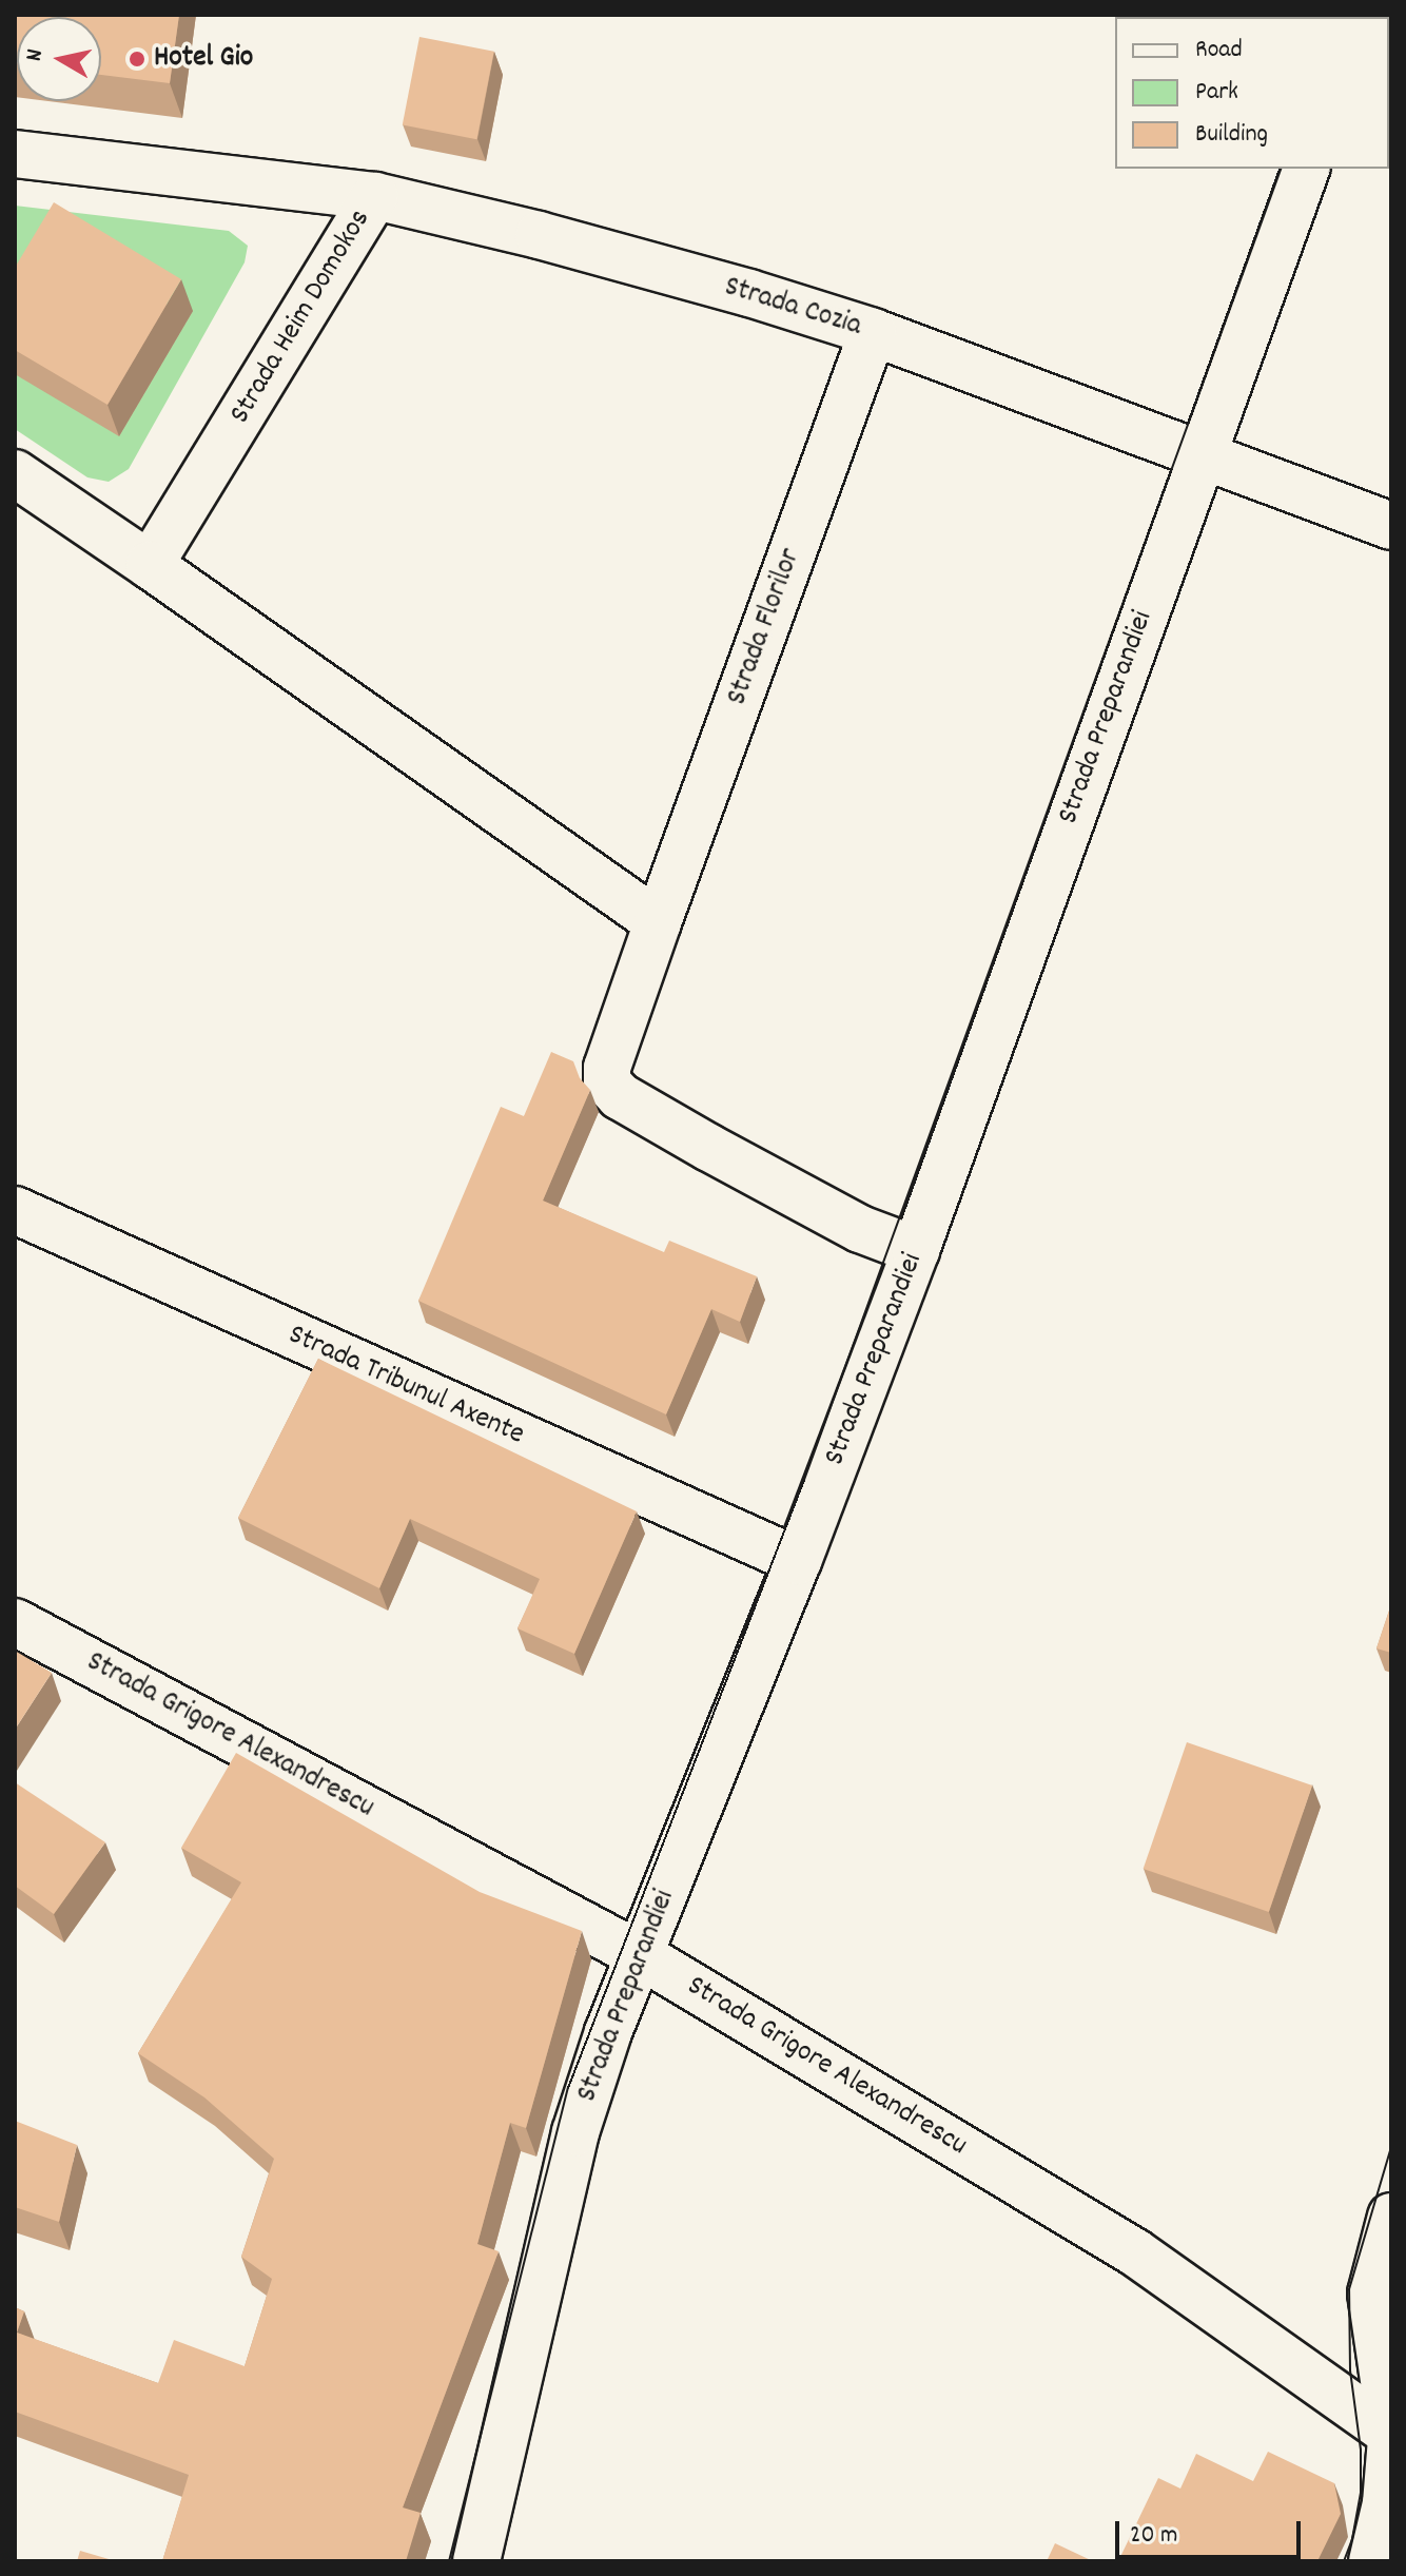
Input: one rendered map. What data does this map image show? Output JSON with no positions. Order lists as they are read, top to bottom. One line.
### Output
{"streets":{"street":["Strada Cozia","Strada Heim Domokos","Strada Florilor","Strada Preparandiei","Strada Tribunul Axente","Strada Grigore Alexandrescu"]},"crossings":[["Strada Cozia","Strada Heim Domokos"],["Strada Cozia","Strada Florilor"],["Strada Cozia","Strada Preparandiei"],["Strada Florilor","Strada Preparandiei"],["Strada Preparandiei","Strada Tribunul Axente"],["Strada Preparandiei","Strada Grigore Alexandrescu"]],"places":["Hotel Gio"],"legend":["Road","Park","Building"],"scale_bar":"20 m","north":"left"}
